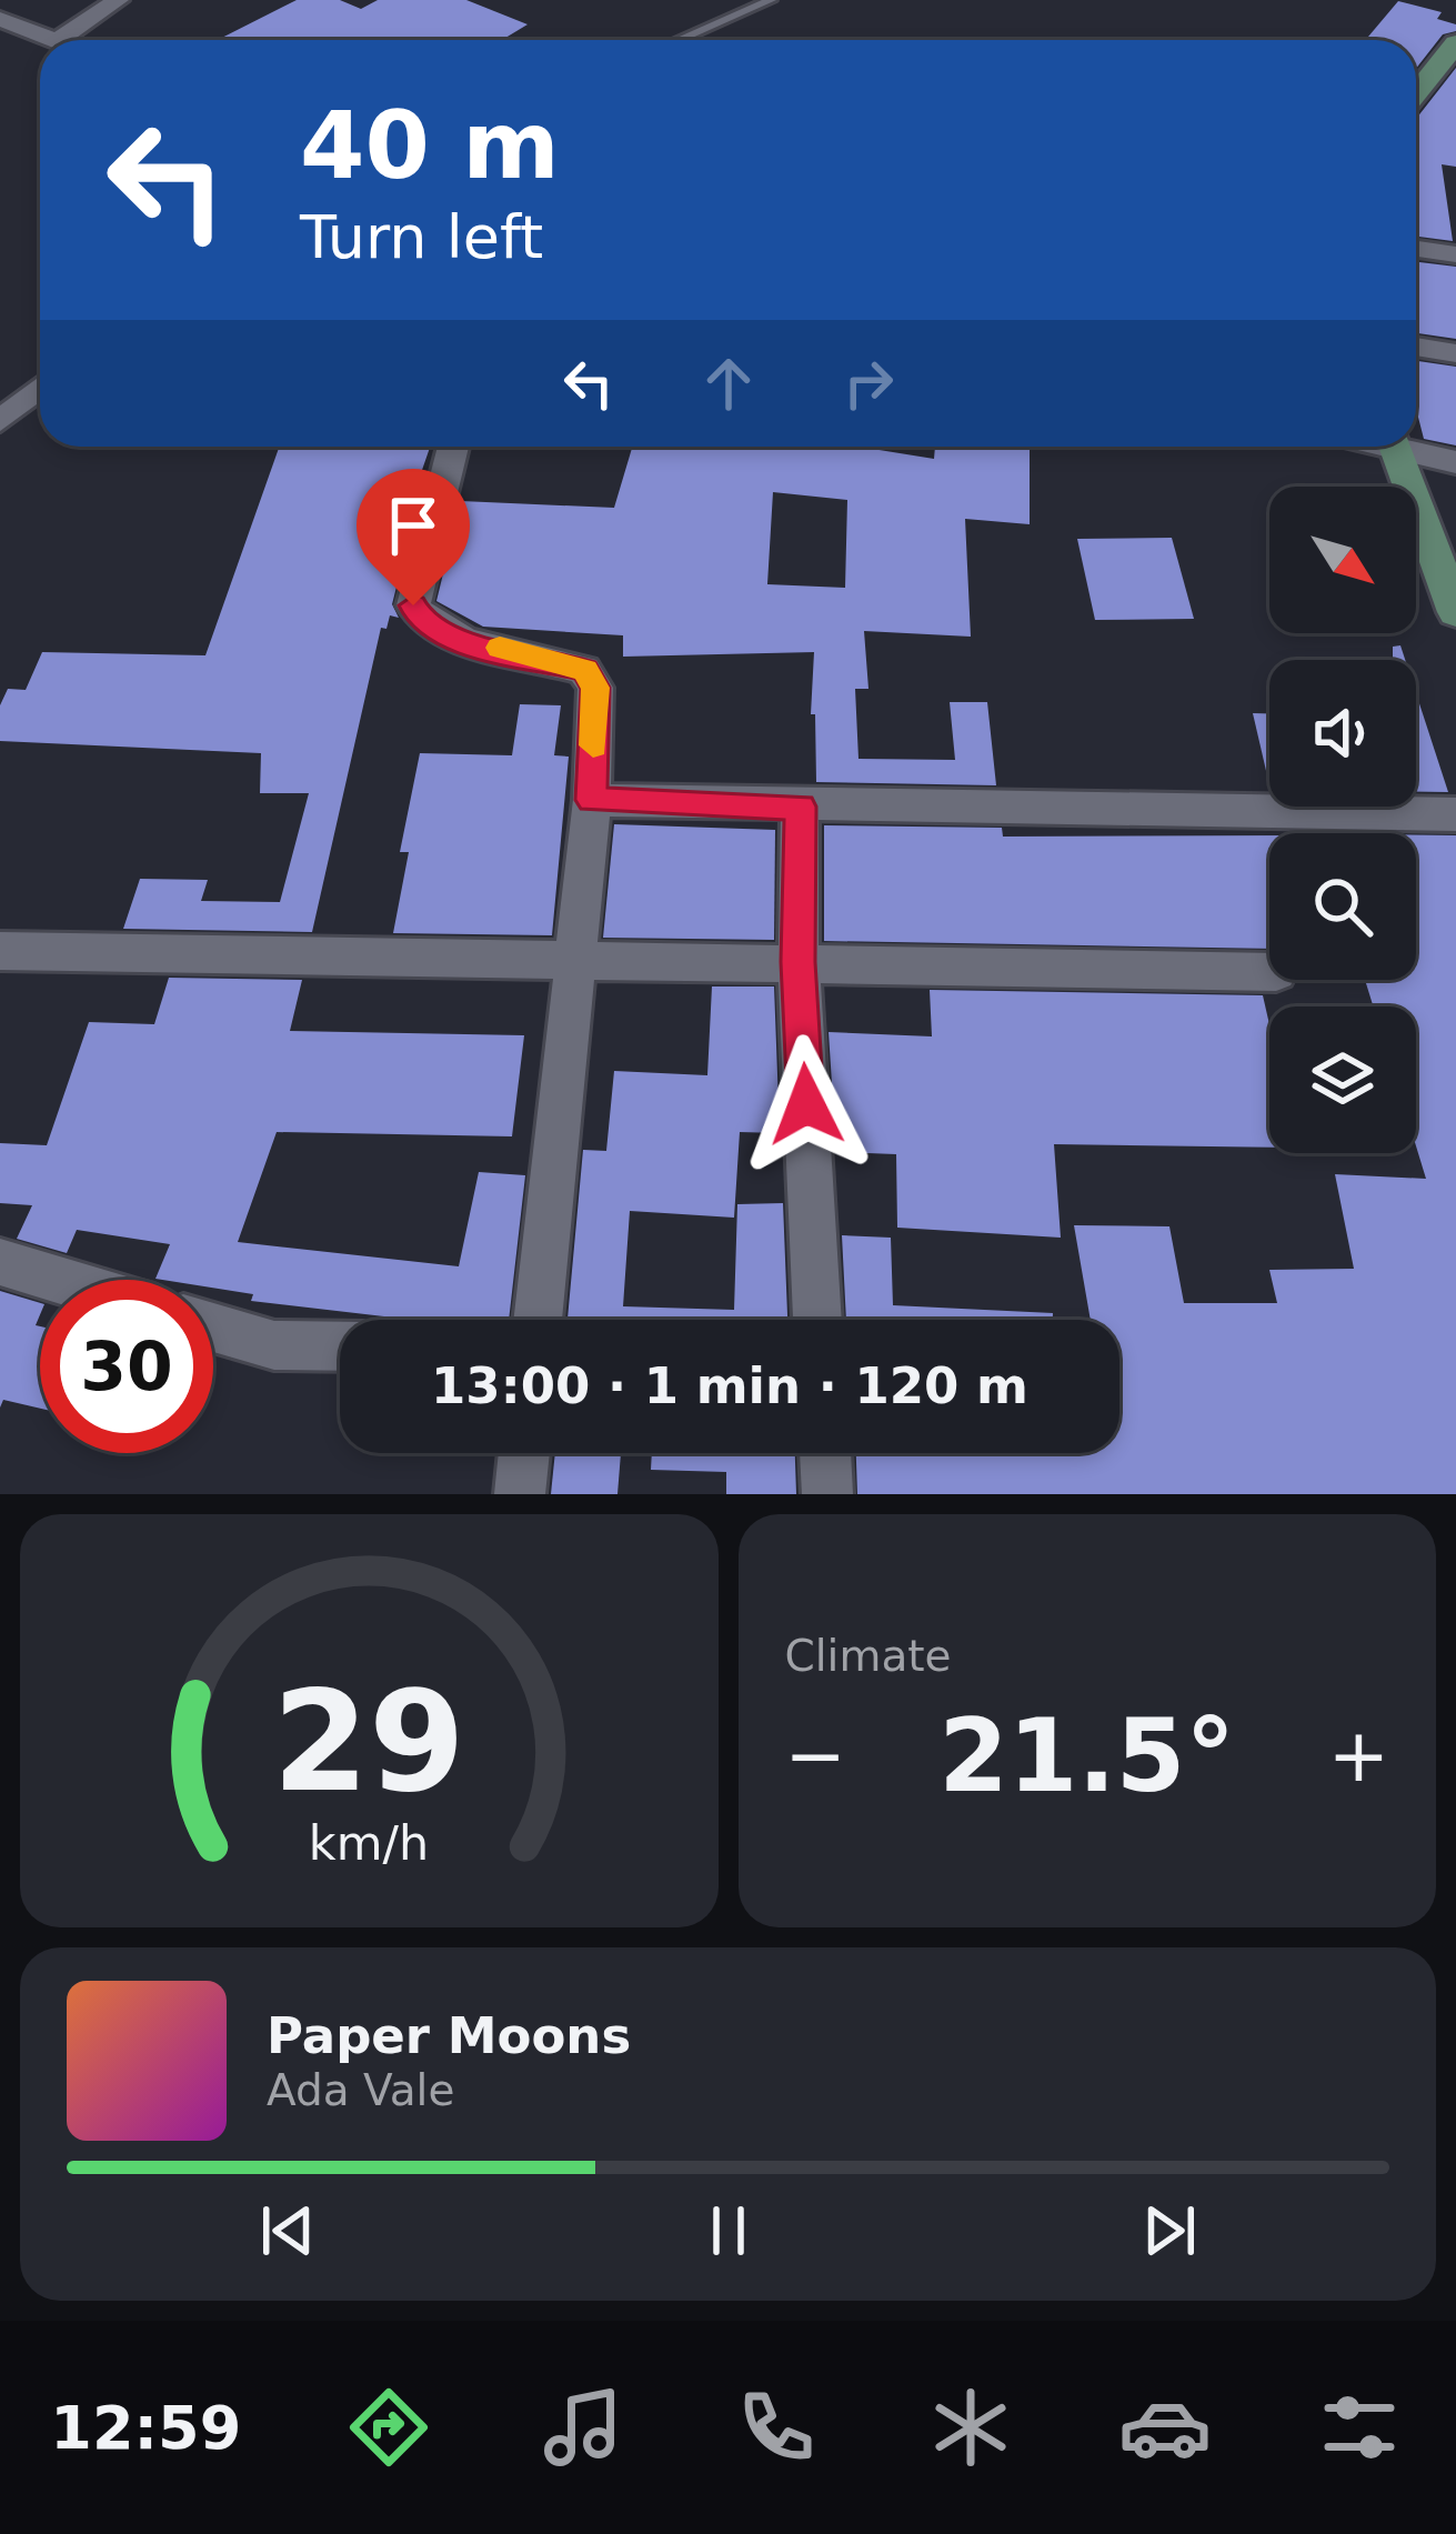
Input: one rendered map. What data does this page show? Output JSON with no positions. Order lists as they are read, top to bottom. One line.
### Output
{"north":"bottom right","page":{"turn":["40 m","Turn left"],"limit":"30","trip":"13:00 · 1 min · 120 m","tile":"Climate","heat":["−","21.5°","+"],"song":["Paper Moons","Ada Vale"],"tabs":"12:59","gauge":["29","km/h"]}}
